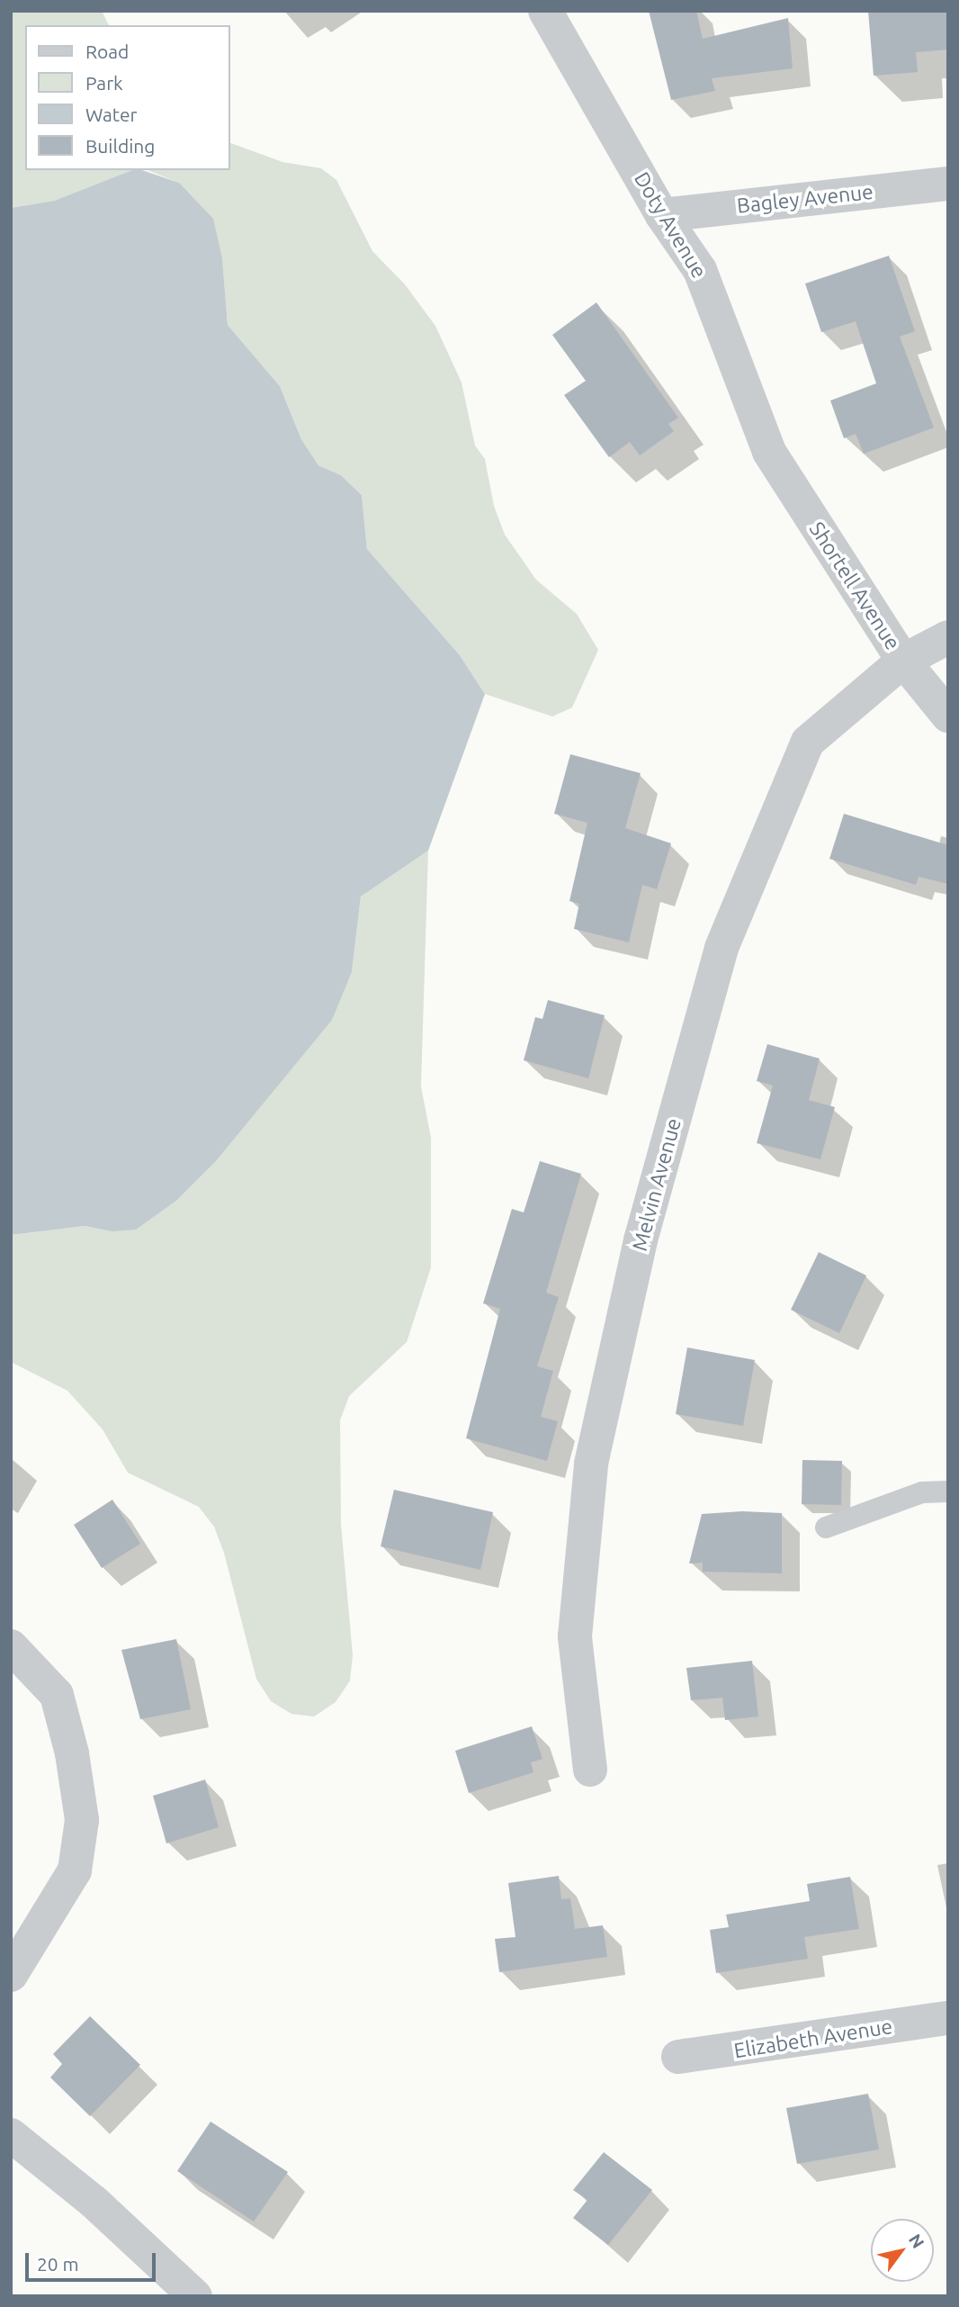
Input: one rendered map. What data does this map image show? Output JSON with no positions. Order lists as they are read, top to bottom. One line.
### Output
{"streets":{"street":["Bagley Avenue","Doty Avenue","Shortell Avenue","Melvin Avenue","Elizabeth Avenue"]},"crossings":[["Bagley Avenue","Doty Avenue"],["Doty Avenue","Shortell Avenue"],["Shortell Avenue","Melvin Avenue"]],"legend":["Road","Park","Water","Building"],"scale_bar":"20 m","north":"top right"}
